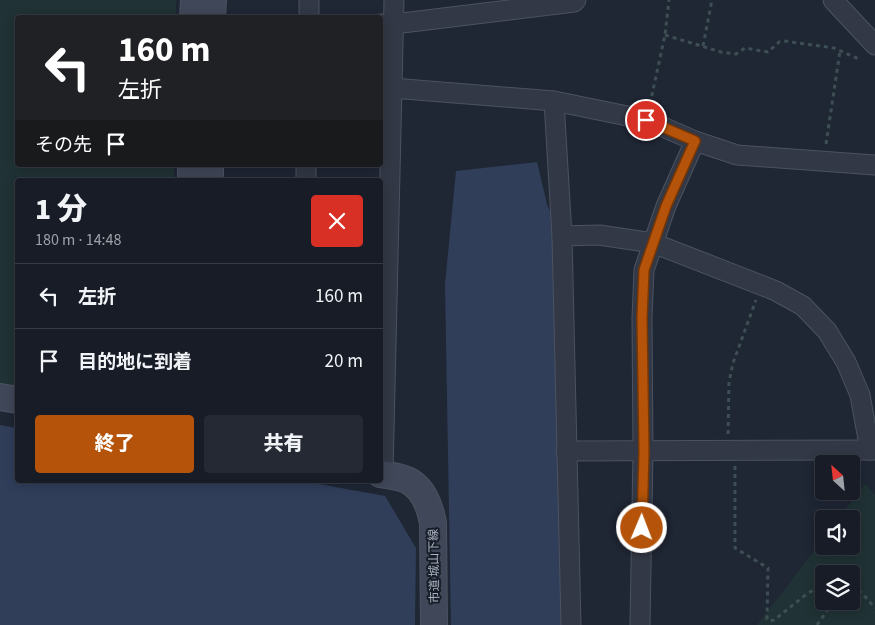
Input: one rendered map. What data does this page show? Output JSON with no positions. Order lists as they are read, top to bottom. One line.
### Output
{"streets":{"street":["市道 城山下線"]},"north":"top left","page":{"turn":["160 m","左折"],"then":"その先","heading":["1 分","180 m · 14:48"],"list":[{"name":"左折","value":"160 m"},{"name":"目的地に到着","value":"20 m"}],"buttons":["終了","共有"]}}
